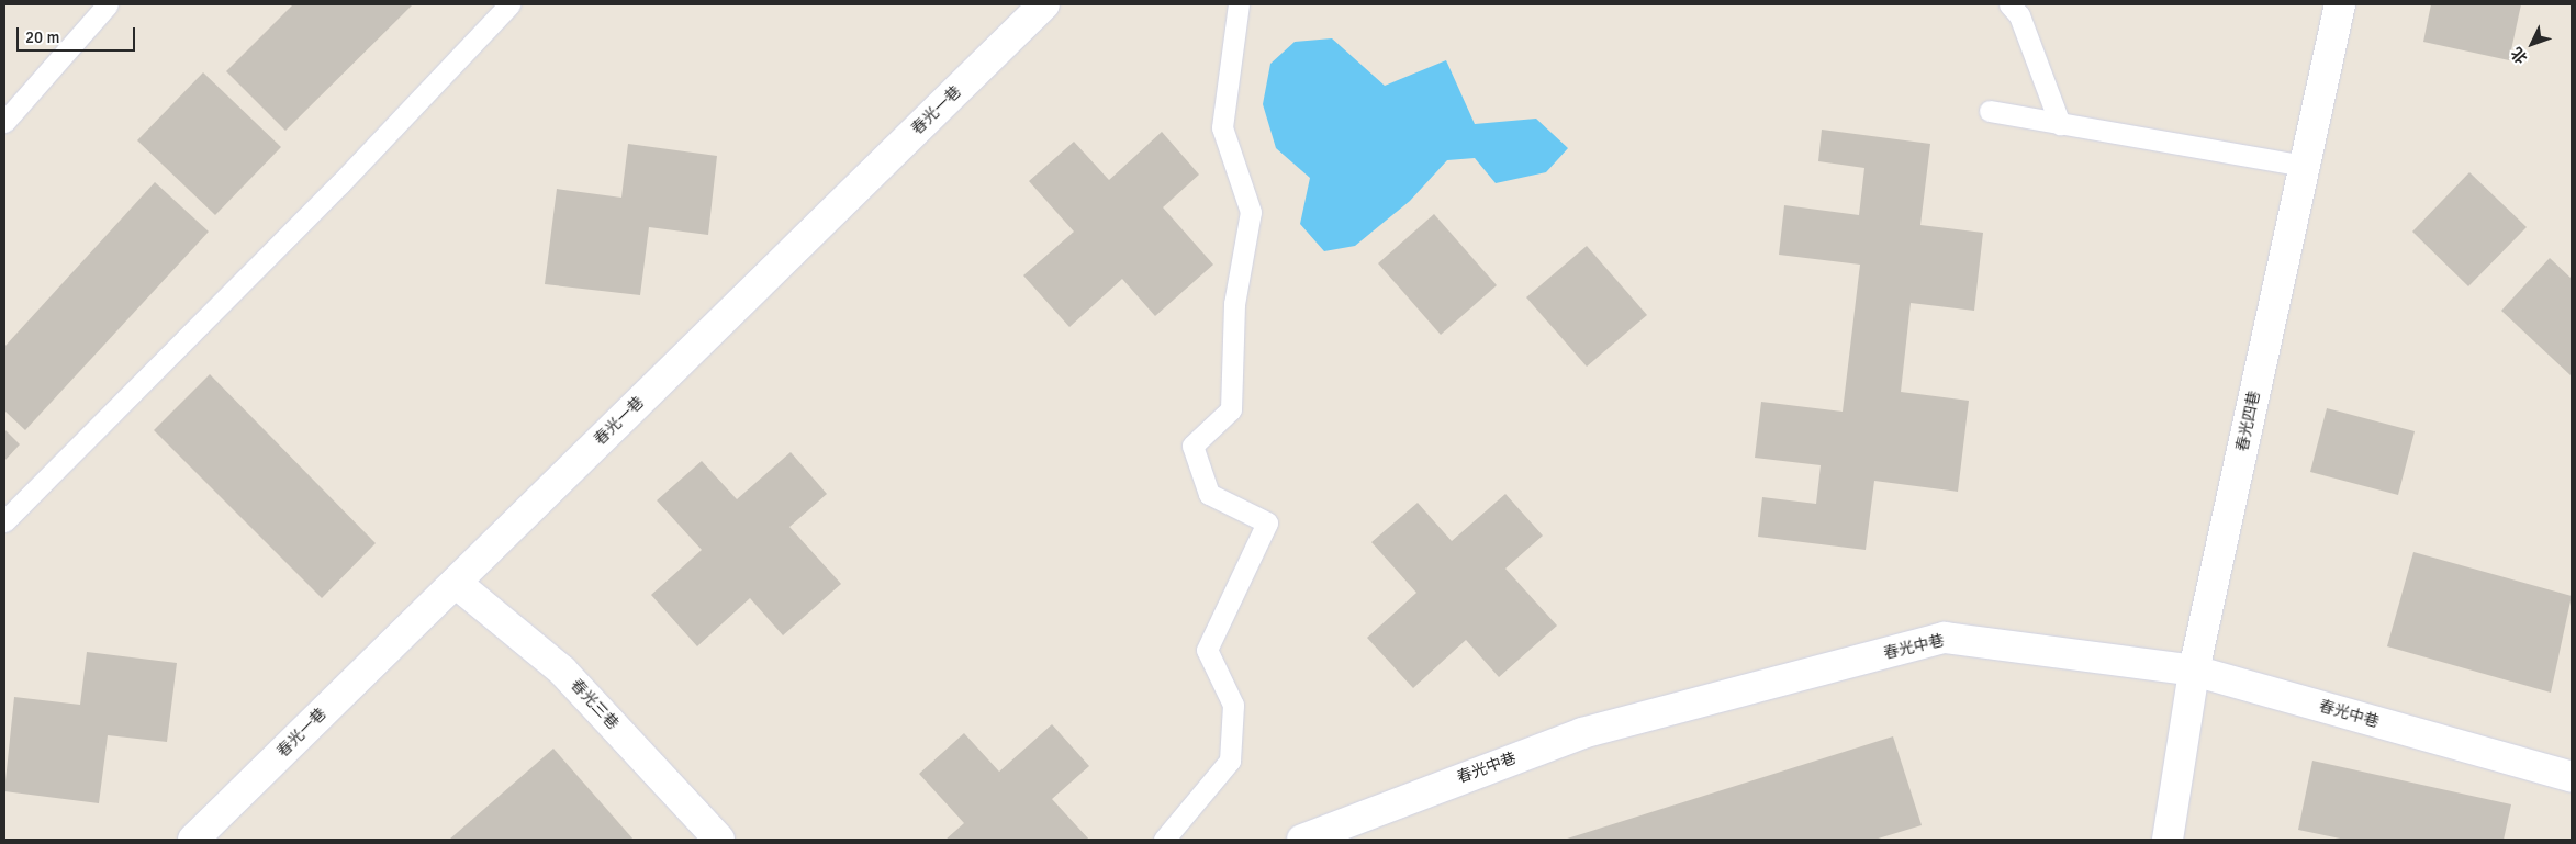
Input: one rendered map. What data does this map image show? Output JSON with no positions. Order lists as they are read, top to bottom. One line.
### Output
{"streets":{"street":["春光一巷","春光四巷","春光中巷","春光三巷"]},"crossings":[["春光一巷","春光三巷"],["春光四巷","春光中巷"]],"scale_bar":"20 m","north":"bottom left"}
